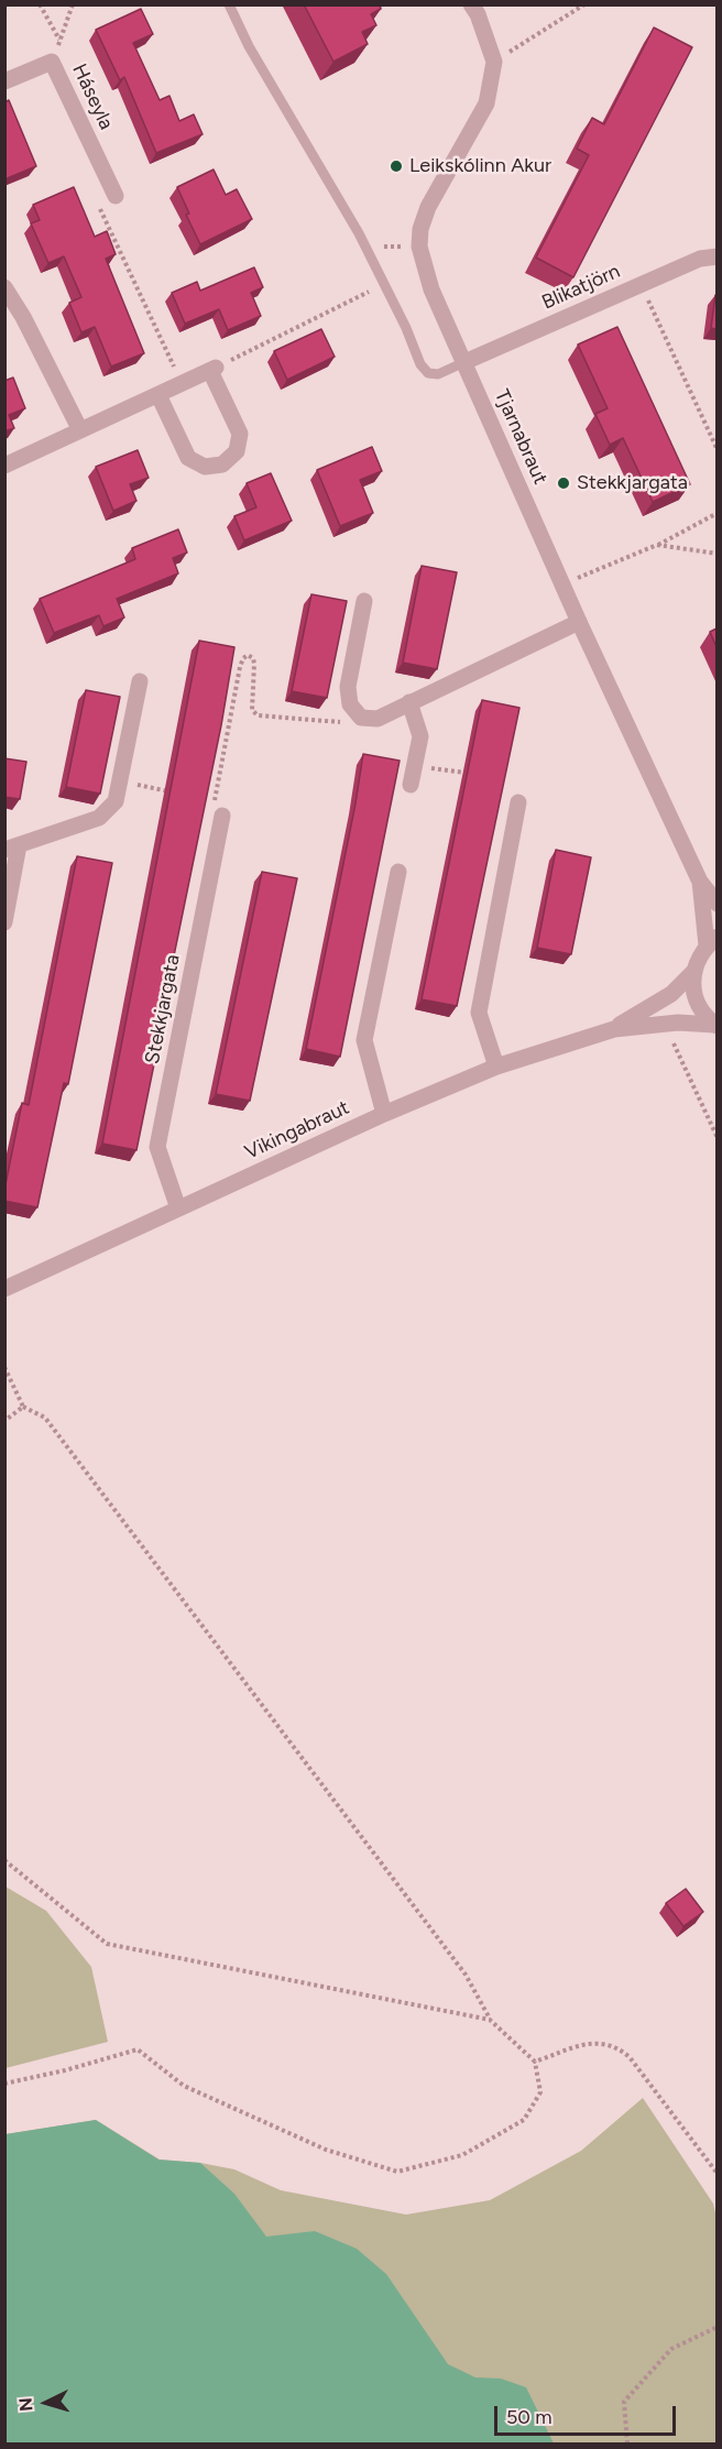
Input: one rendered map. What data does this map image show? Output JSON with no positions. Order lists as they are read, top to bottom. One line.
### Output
{"streets":{"street":["Háseyla","Blikatjörn","Tjarnabraut","Stekkjargata","Vikingabraut"]},"crossings":[["Blikatjörn","Tjarnabraut"],["Tjarnabraut","Vikingabraut"],["Stekkjargata","Vikingabraut"]],"places":["Leikskólinn Akur","Stekkjargata"],"scale_bar":"50 m","north":"left"}
